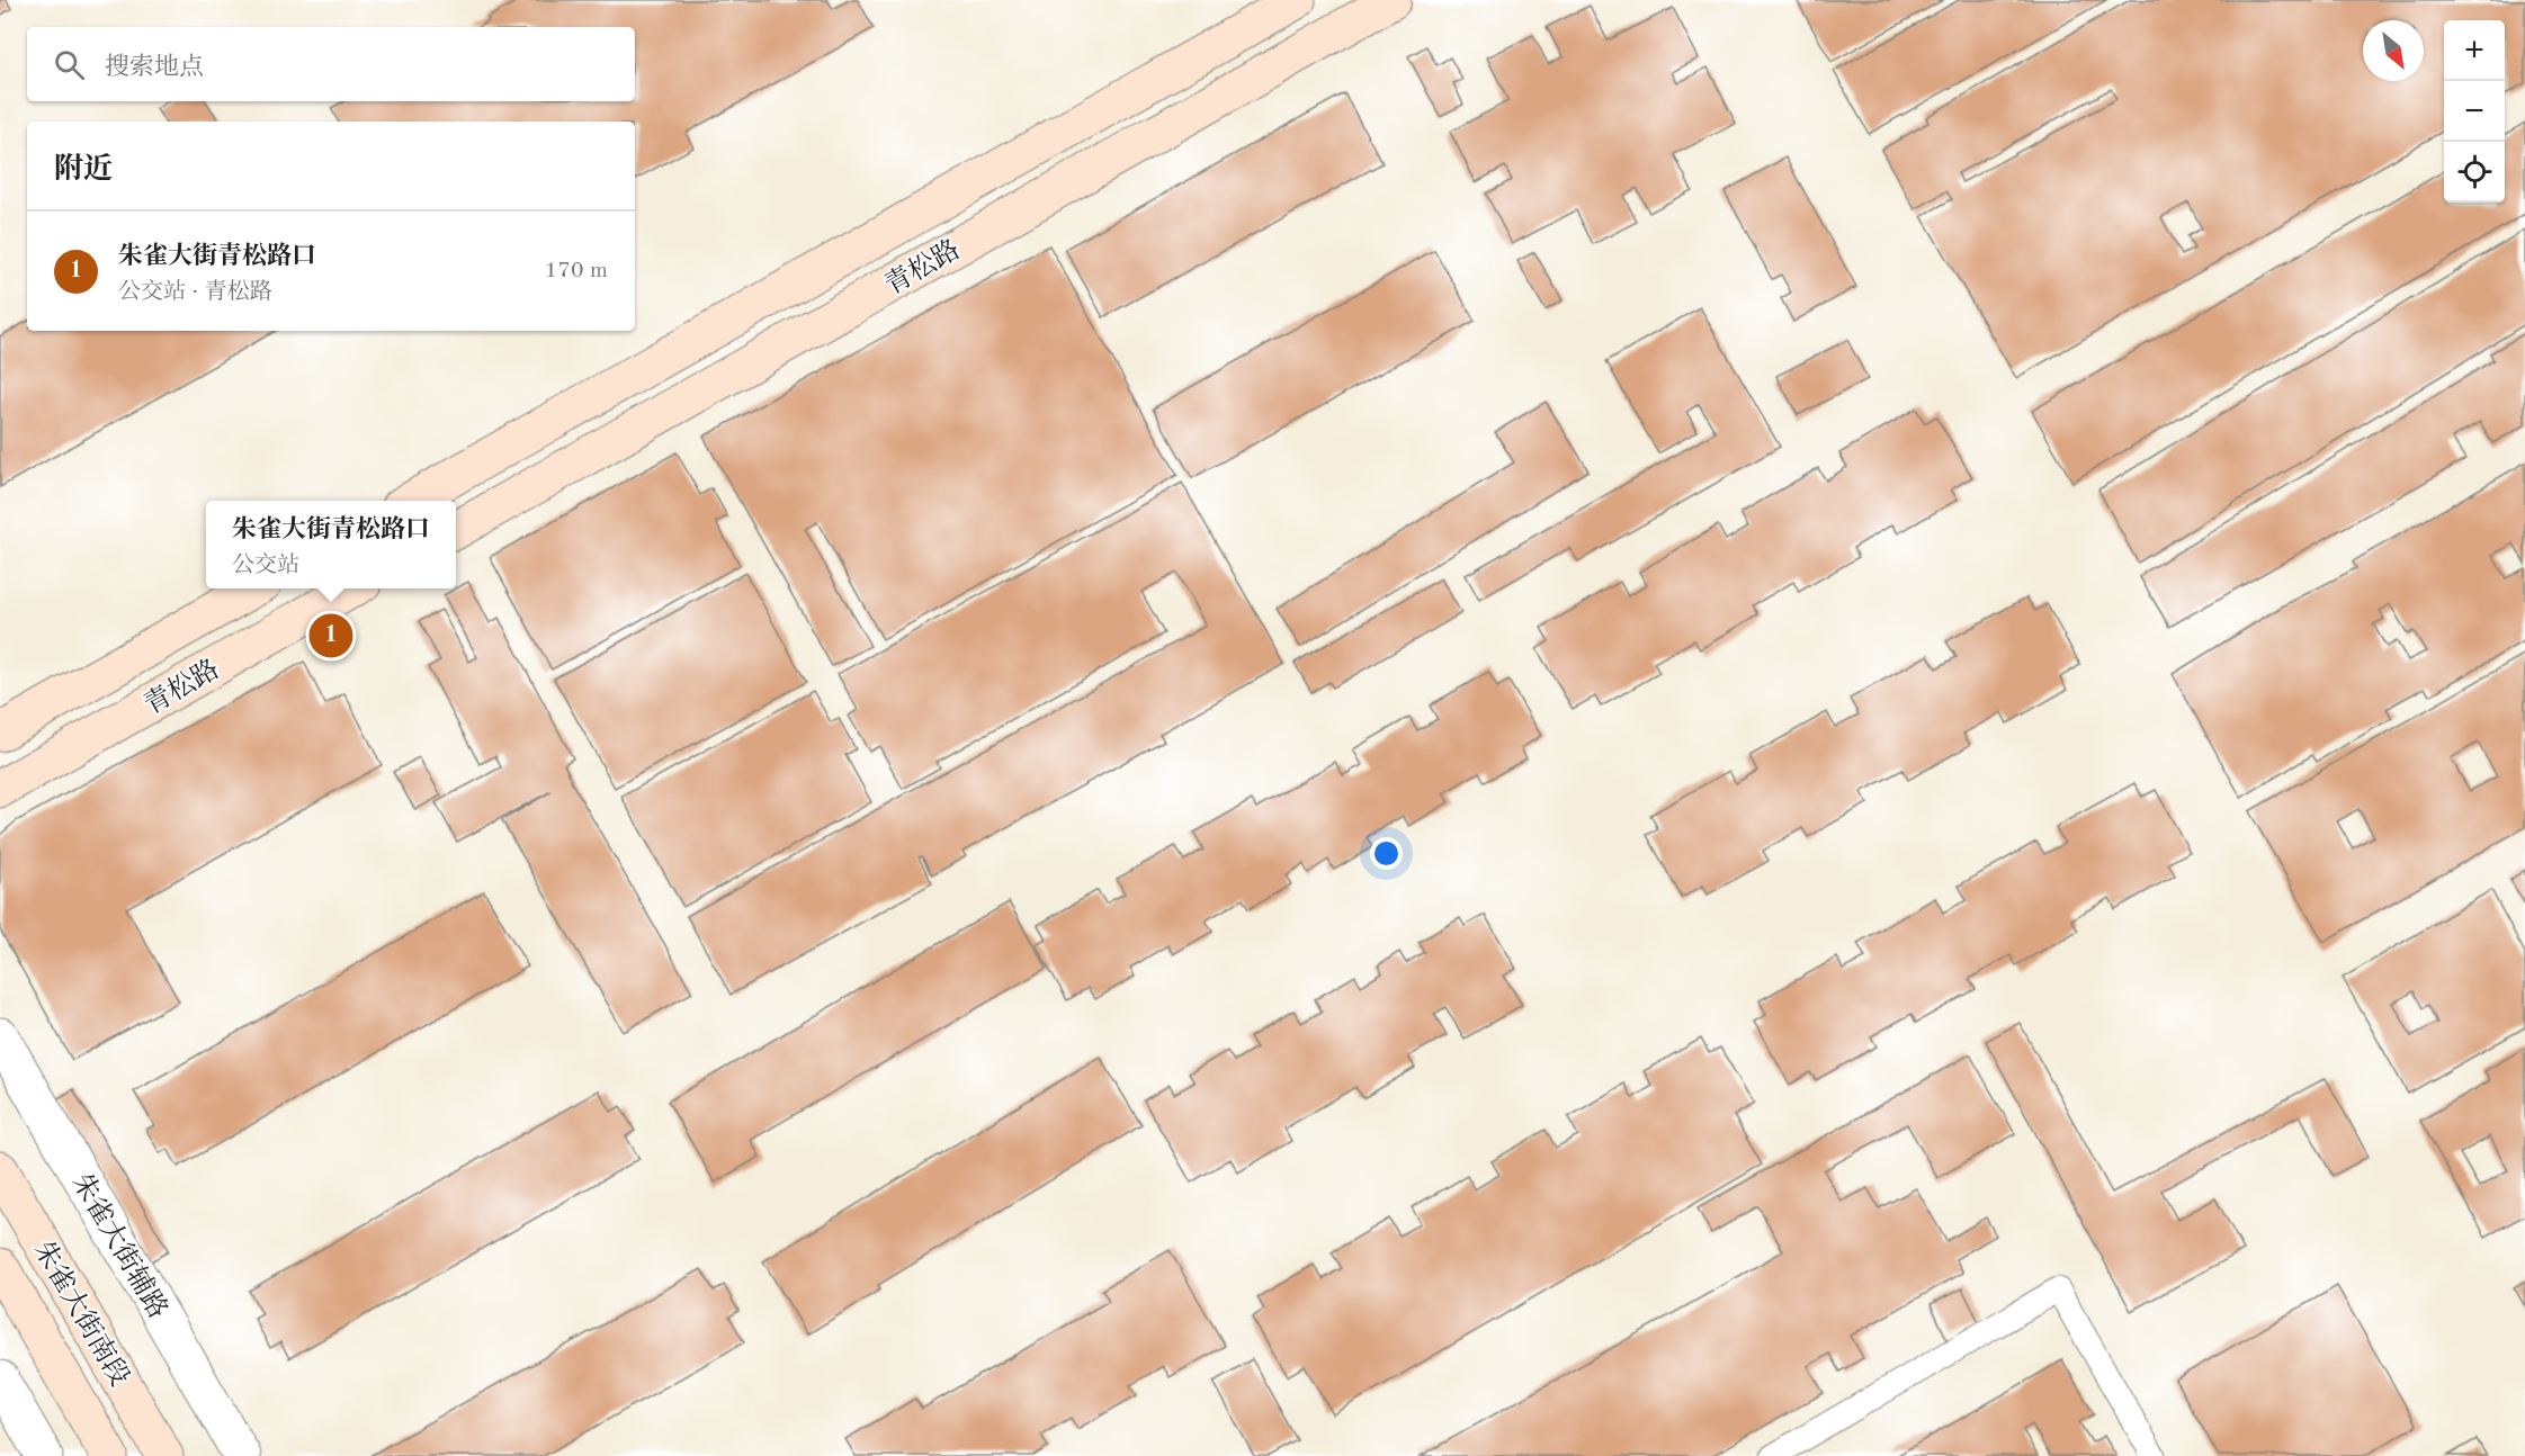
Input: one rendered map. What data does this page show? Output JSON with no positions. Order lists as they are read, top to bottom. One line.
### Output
{"streets":{"main road":["青松路","朱雀大街南段"],"street":["朱雀大街辅路"]},"north":"bottom right","page":{"map_buttons":["+","−"],"search":"搜索地点","heading":"附近","list":[{"mark":"1","name":"朱雀大街青松路口","note":"公交站 · 青松路","value":"170 m"}],"popup":["朱雀大街青松路口","公交站"],"pins":"1"}}
